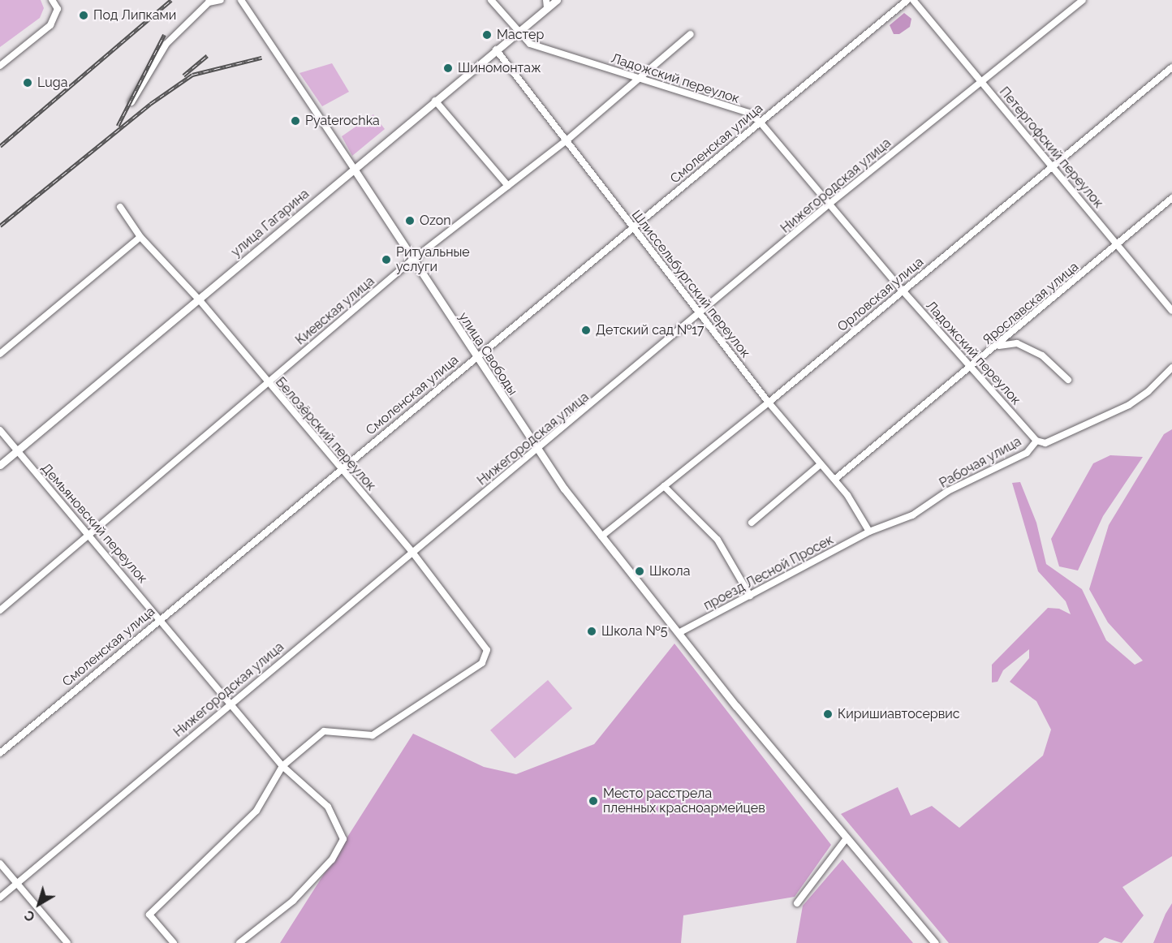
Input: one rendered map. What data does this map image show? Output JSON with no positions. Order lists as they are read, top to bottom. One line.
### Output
{"streets":{"street":["Ладожский переулок","Смоленская улица","Петергофский переулок","Нижегородская улица","улица Гагарина","Шлиссельбургский переулок","Орловская улица","Ярославская улица","Киевская улица","улица Свободы","Белозёрский переулок","Рабочая улица","Демьяновский переулок","проезд Лесной Просек"]},"crossings":[["Ладожский переулок","Смоленская улица"],["Ладожский переулок","Нижегородская улица"],["Ладожский переулок","улица Гагарина"],["Ладожский переулок","Орловская улица"],["Ладожский переулок","Ярославская улица"],["Ладожский переулок","Киевская улица"],["Ладожский переулок","Рабочая улица"],["Смоленская улица","Шлиссельбургский переулок"],["Смоленская улица","улица Свободы"],["Смоленская улица","Белозёрский переулок"],["Смоленская улица","Демьяновский переулок"],["Петергофский переулок","Нижегородская улица"],["Петергофский переулок","Орловская улица"],["Петергофский переулок","Ярославская улица"],["Нижегородская улица","Шлиссельбургский переулок"],["Нижегородская улица","улица Свободы"],["Нижегородская улица","Белозёрский переулок"],["Нижегородская улица","Демьяновский переулок"],["улица Гагарина","Шлиссельбургский переулок"],["улица Гагарина","улица Свободы"],["улица Гагарина","Белозёрский переулок"],["улица Гагарина","Демьяновский переулок"],["Шлиссельбургский переулок","Орловская улица"],["Шлиссельбургский переулок","Ярославская улица"],["Шлиссельбургский переулок","Киевская улица"],["Шлиссельбургский переулок","Рабочая улица"],["Шлиссельбургский переулок","проезд Лесной Просек"],["Орловская улица","улица Свободы"],["Киевская улица","улица Свободы"],["Киевская улица","Белозёрский переулок"],["Киевская улица","Демьяновский переулок"],["улица Свободы","проезд Лесной Просек"],["Белозёрский переулок","Демьяновский переулок"],["Рабочая улица","проезд Лесной Просек"]],"places":["Под Липками","Мастер","Шиномонтаж","Luga","Pyaterochka","Ozon","Ритуальные услуги","Детский сад №17","Школа","Школа №5","Киришиавтосервис","Место расстрела пленных красноармейцев"],"north":"bottom left"}
